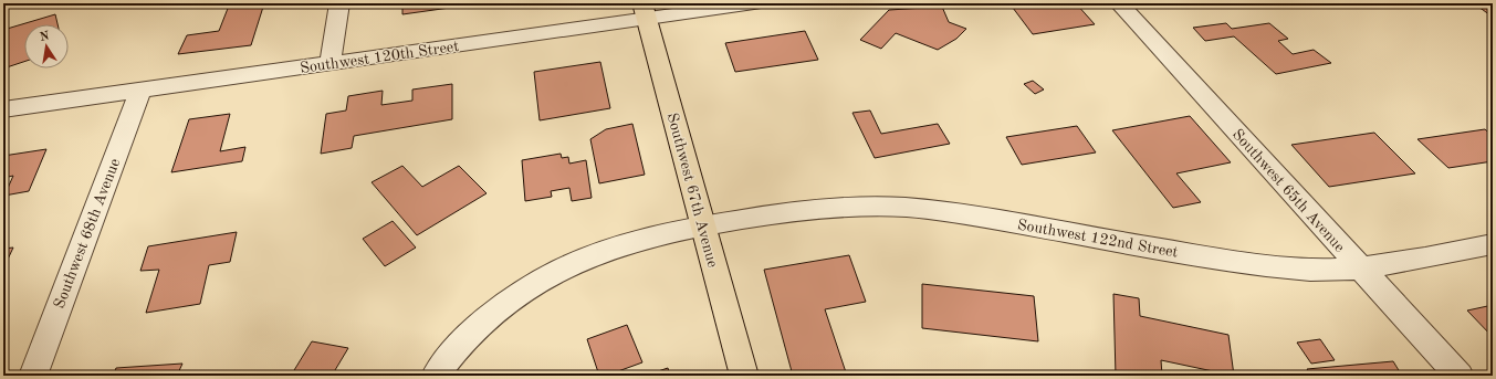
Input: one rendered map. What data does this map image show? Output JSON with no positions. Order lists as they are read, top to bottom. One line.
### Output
{"streets":{"main road":["Southwest 67th Avenue"],"street":["Southwest 120th Street","Southwest 65th Avenue","Southwest 68th Avenue","Southwest 122nd Street"]},"crossings":[["Southwest 120th Street","Southwest 67th Avenue"],["Southwest 120th Street","Southwest 68th Avenue"],["Southwest 67th Avenue","Southwest 122nd Street"],["Southwest 65th Avenue","Southwest 122nd Street"]],"north":"top"}
